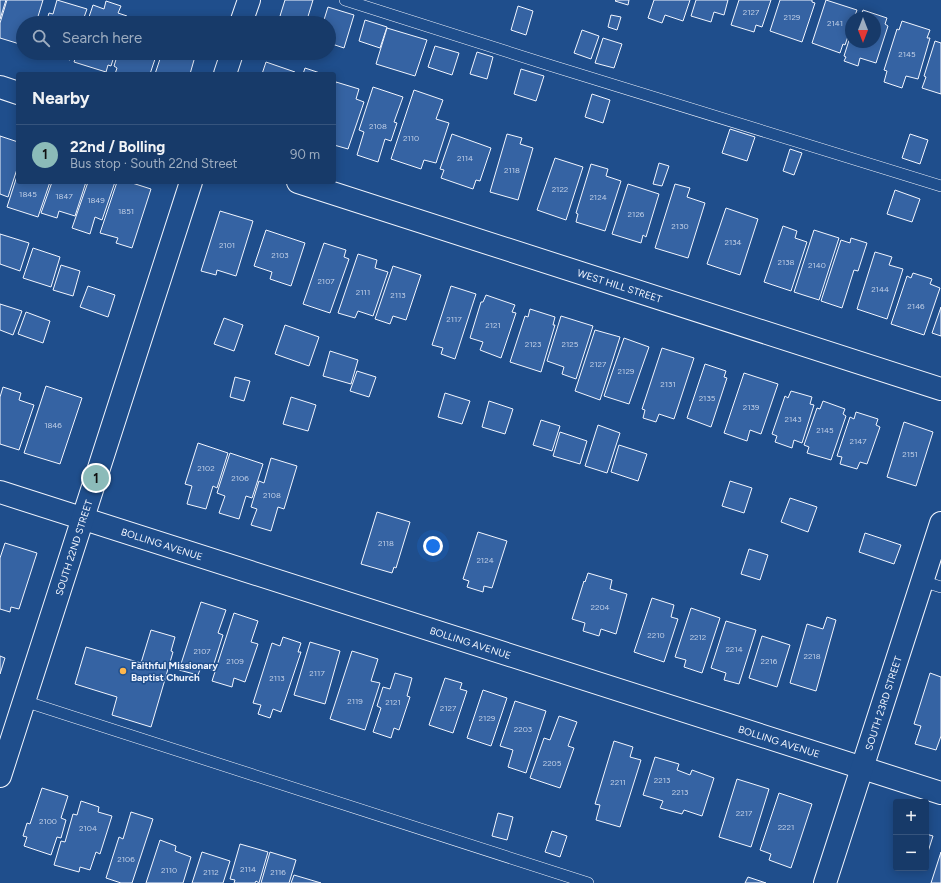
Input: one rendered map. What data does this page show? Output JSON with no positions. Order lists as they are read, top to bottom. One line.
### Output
{"streets":{"street":["WEST HILL STREET","BOLLING AVENUE","SOUTH 22ND STREET","SOUTH 23RD STREET"]},"crossings":[["BOLLING AVENUE","SOUTH 22ND STREET"],["BOLLING AVENUE","SOUTH 23RD STREET"]],"places":["Faithful Missionary Baptist Church"],"house_numbers":["2127","2129","2141","2145","2108","2110","2114","2118","2122","1845","1847","2124","1849","1851","2126","2130","2134","2101","2103","2138","2140","2107","2144","2111","2113","2146","2117","2121","2123","2125","2127","2129","2131","2135","2139","2143","1846","2145","2147","2151","2102","2106","2108","2118","2124","2204","2210","2212","2214","2107","2218","2109","2216","2117","2113","2119","2121","2127","2129","2203","2205","2213","2211","2213","2217","2100","2221","2104","2106","2114","2110","2112","2116"],"north":"bottom","page":{"search":"Search here","heading":"Nearby","list":[{"mark":"1","name":"22nd / Bolling","note":"Bus stop · South 22nd Street","value":"90 m"}],"pins":"1","map_buttons":["+","−"]}}
